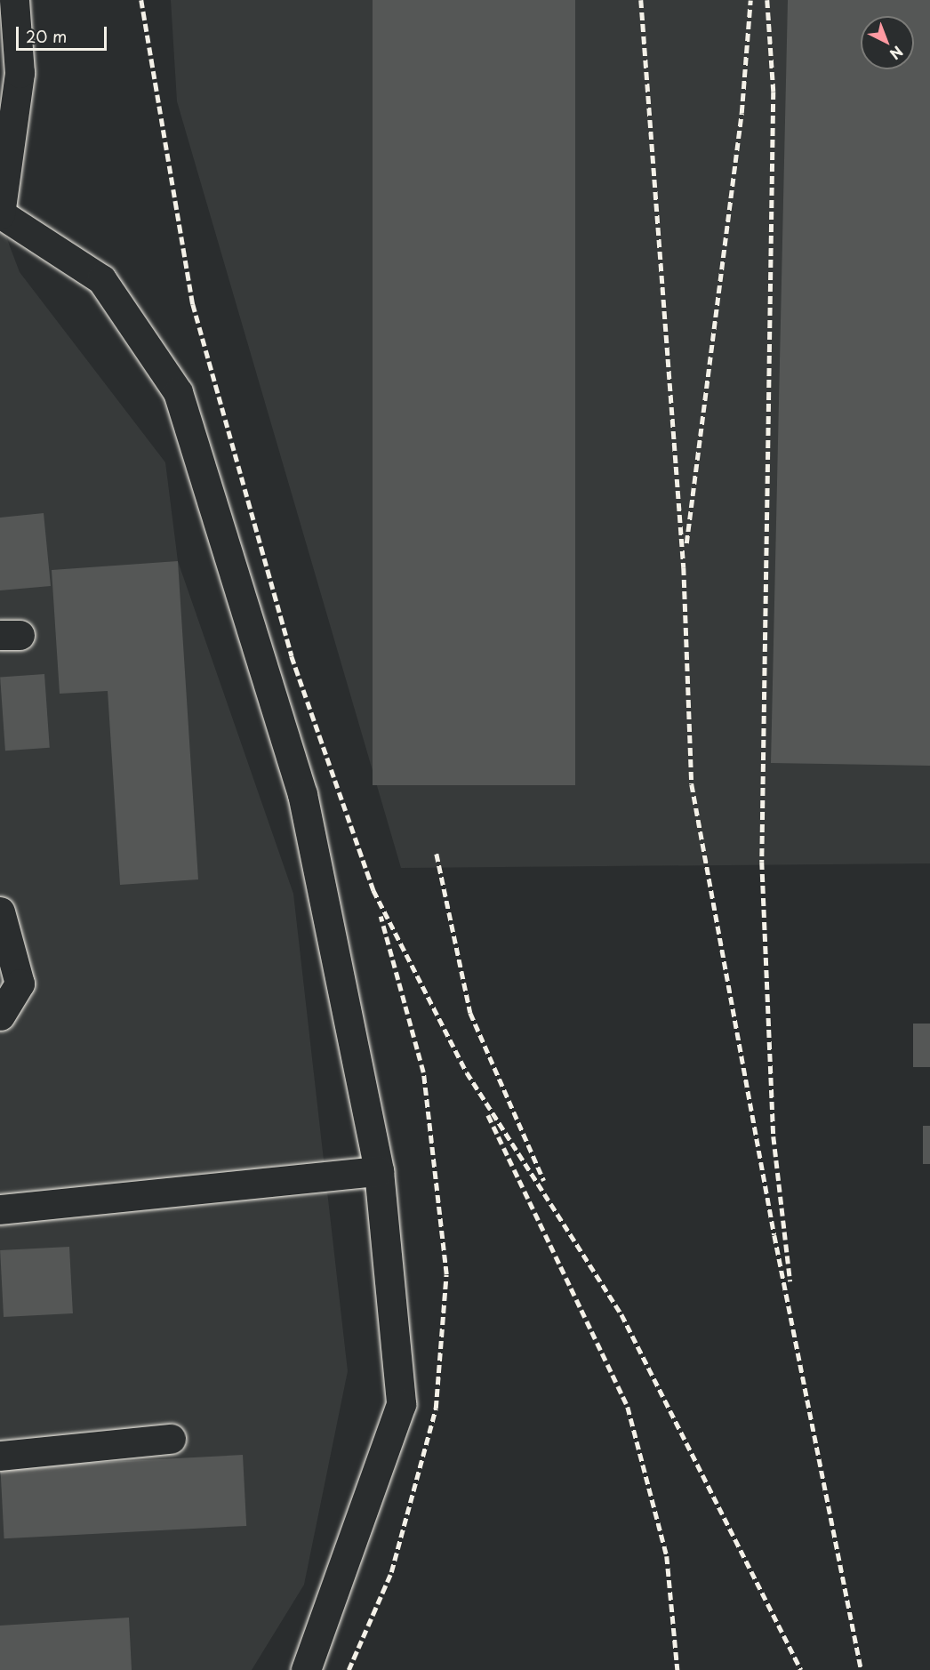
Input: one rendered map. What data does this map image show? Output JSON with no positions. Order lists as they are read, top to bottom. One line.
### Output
{"scale_bar":"20 m","north":"bottom right"}
